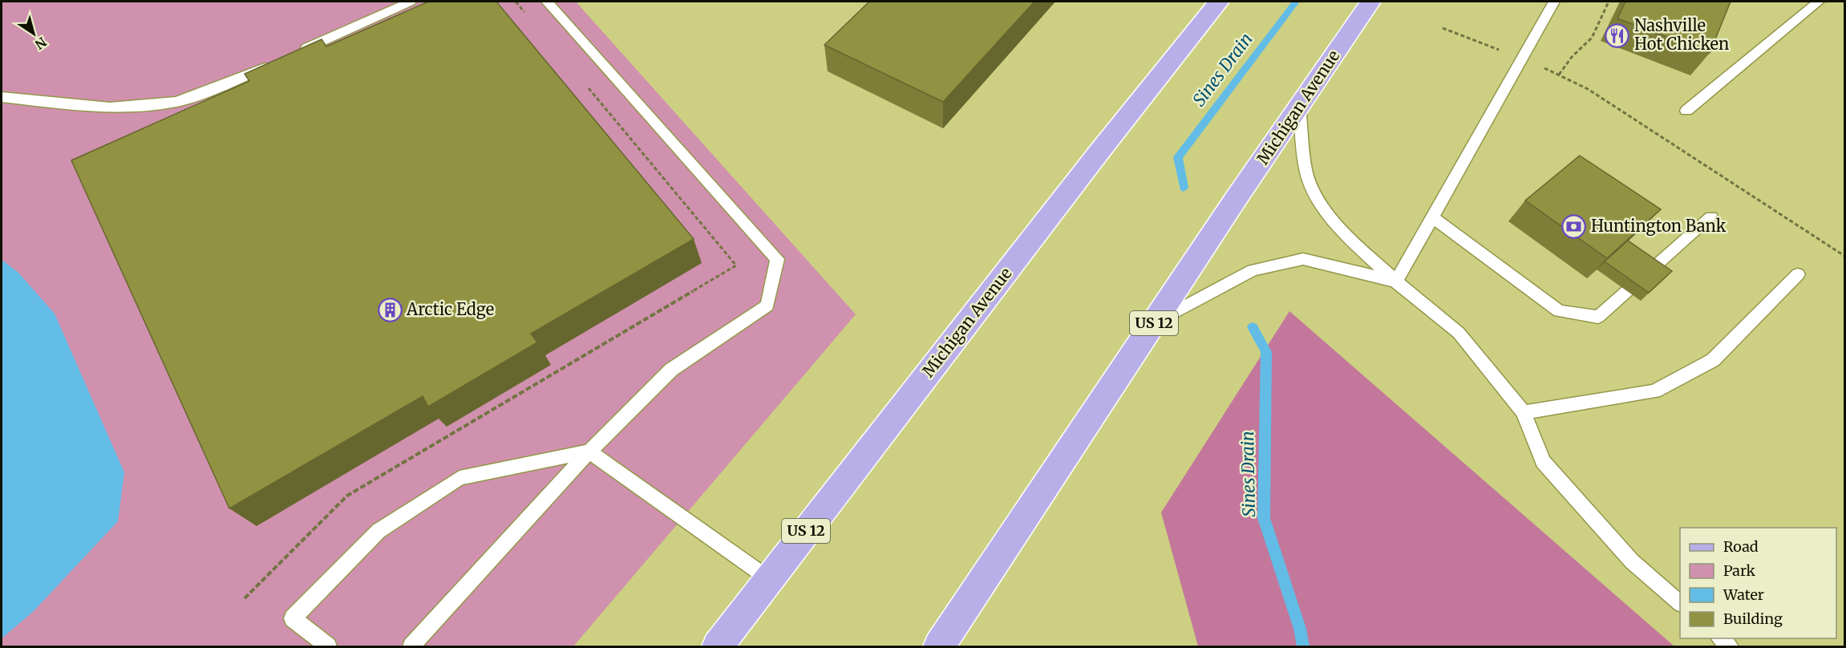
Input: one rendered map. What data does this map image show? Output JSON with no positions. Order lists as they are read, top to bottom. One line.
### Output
{"streets":{"main road":["Michigan Avenue","US 12"]},"water":["Sines Drain"],"places":{"restaurant":["Nashville Hot Chicken"],"bank":["Huntington Bank"],"building":["Arctic Edge"]},"legend":["Road","Park","Water","Building"],"north":"bottom right"}
